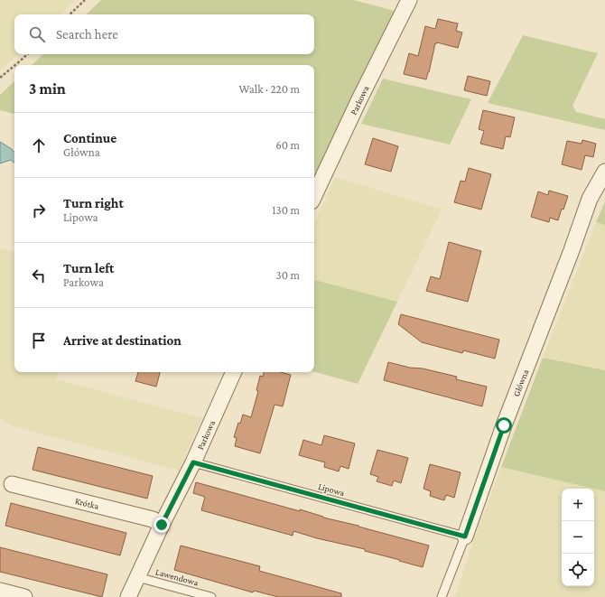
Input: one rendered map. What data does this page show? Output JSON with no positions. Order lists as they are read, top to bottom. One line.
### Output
{"streets":{"street":["Parkowa","Główna","Krótka"],"lane":["Lipowa","Lawendowa"]},"crossings":[["Parkowa","Lipowa"],["Parkowa","Krótka"],["Parkowa","Lawendowa"],["Główna","Lipowa"]],"page":{"search":"Search here","heading":["3 min","Walk · 220 m"],"list":[["Continue","Główna","60 m"],["Turn right","Lipowa","130 m"],["Turn left","Parkowa","30 m"],"Arrive at destination"],"map_buttons":["+","−"]}}
